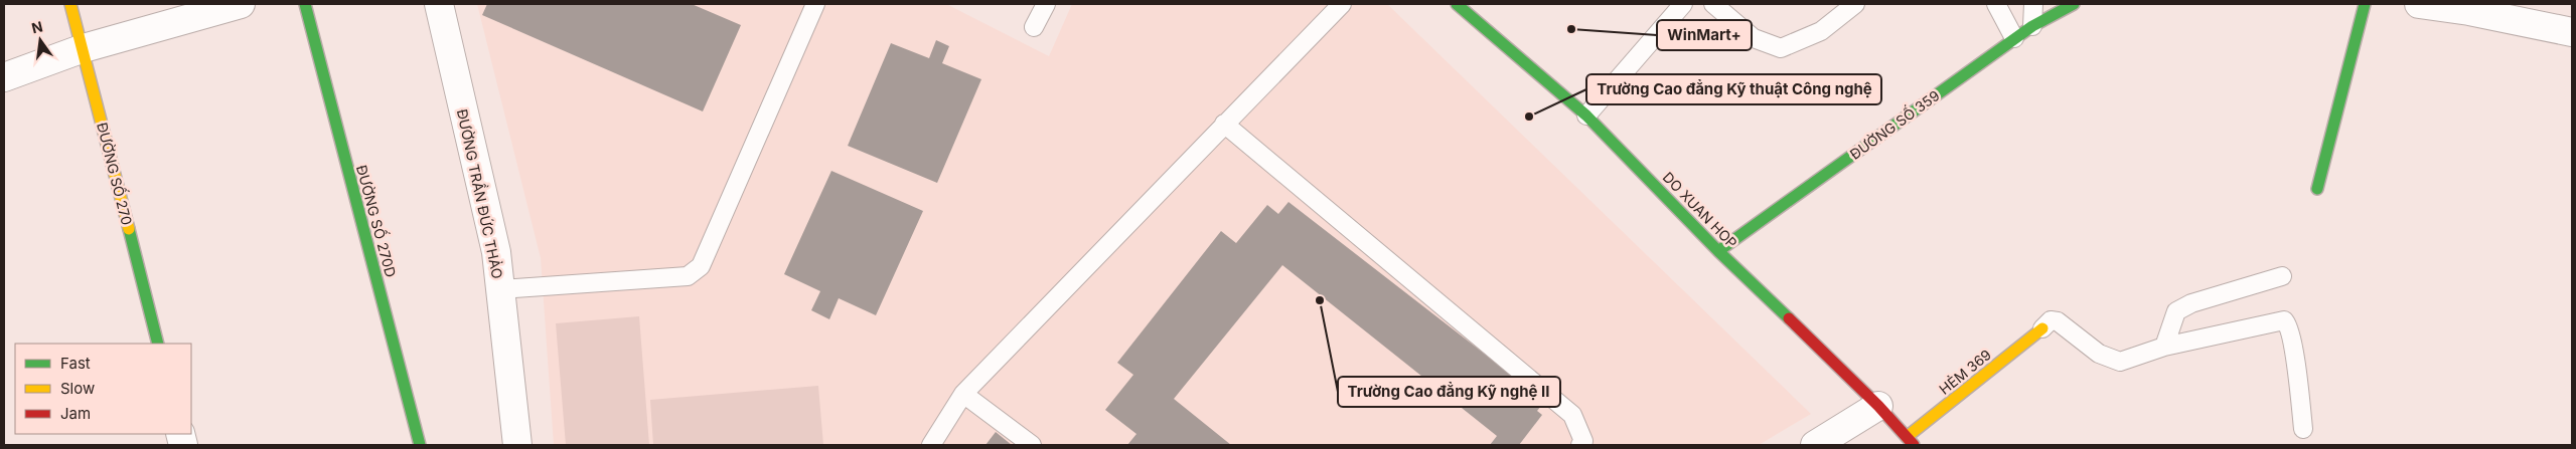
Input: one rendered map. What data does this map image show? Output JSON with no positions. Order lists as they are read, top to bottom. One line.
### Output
{"streets":{"street":["ĐƯỜNG SỐ 359","ĐƯỜNG SỐ 270","ĐƯỜNG TRẦN ĐỨC THẢO","DO XUAN HOP","ĐƯỜNG SỐ 270D","HẺM 369"]},"crossings":[["ĐƯỜNG SỐ 359","DO XUAN HOP"],["DO XUAN HOP","HẺM 369"]],"places":["WinMart+","Trường Cao đẳng Kỹ thuật Công nghệ","Trường Cao đẳng Kỹ nghệ II"],"legend":["Fast","Slow","Jam"],"north":"top"}
